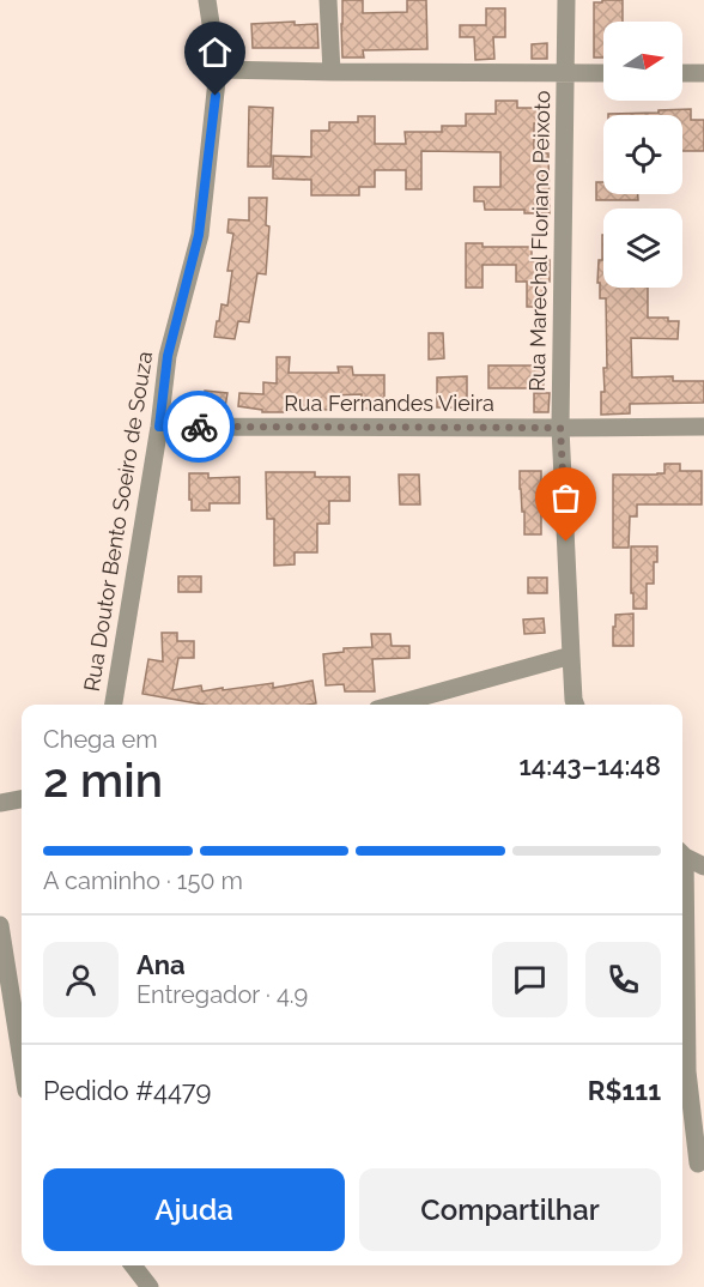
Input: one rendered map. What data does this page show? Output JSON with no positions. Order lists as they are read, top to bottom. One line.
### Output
{"streets":{"street":["Rua Marechal Floriano Peixoto","Rua Fernandes Vieira","Rua Doutor Bento Soeiro de Souza"]},"crossings":[["Rua Marechal Floriano Peixoto","Rua Fernandes Vieira"],["Rua Fernandes Vieira","Rua Doutor Bento Soeiro de Souza"]],"north":"right","page":{"heading":["2 min","Chega em","14:43–14:48"],"panel":["Ana","Entregador · 4.9","Pedido #4479","R$111"],"bar":"A caminho · 150 m","buttons":["Ajuda","Compartilhar"]}}
